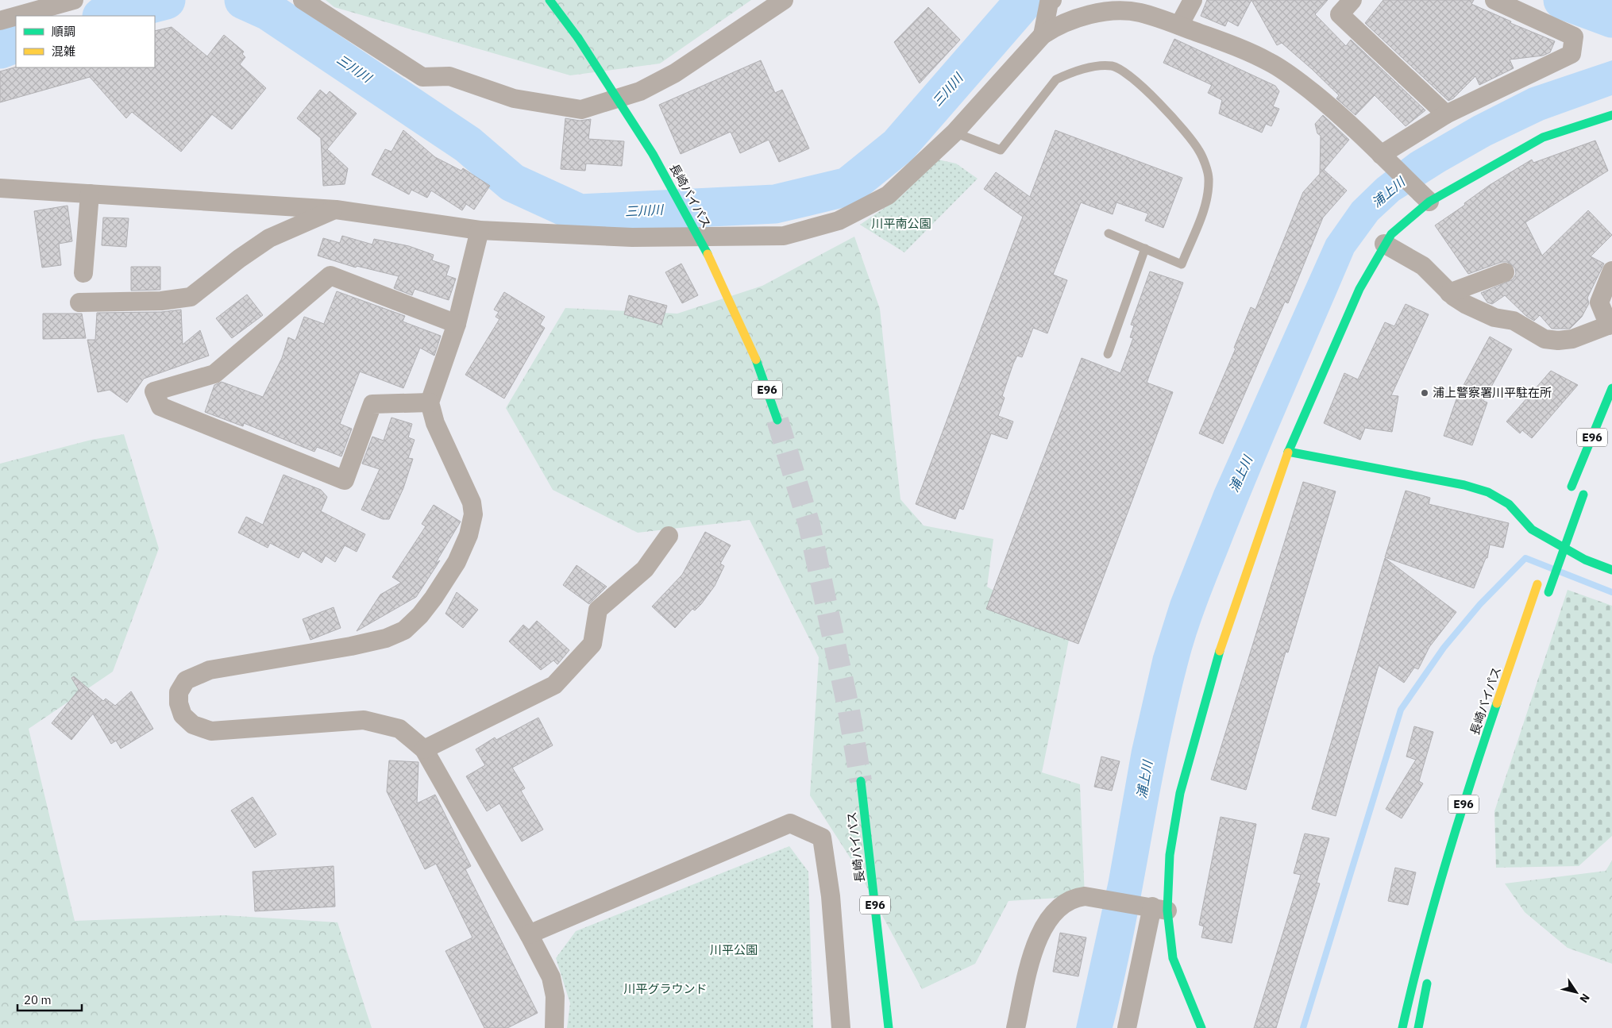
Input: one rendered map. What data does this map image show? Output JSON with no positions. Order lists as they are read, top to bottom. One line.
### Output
{"streets":{"main road":["長崎バイパス","E96"]},"water":["三川川","浦上川"],"parks":["川平南公園","川平公園","川平グラウンド"],"places":["浦上警察署川平駐在所"],"legend":["順調","混雑"],"scale_bar":"20 m","north":"bottom right"}
